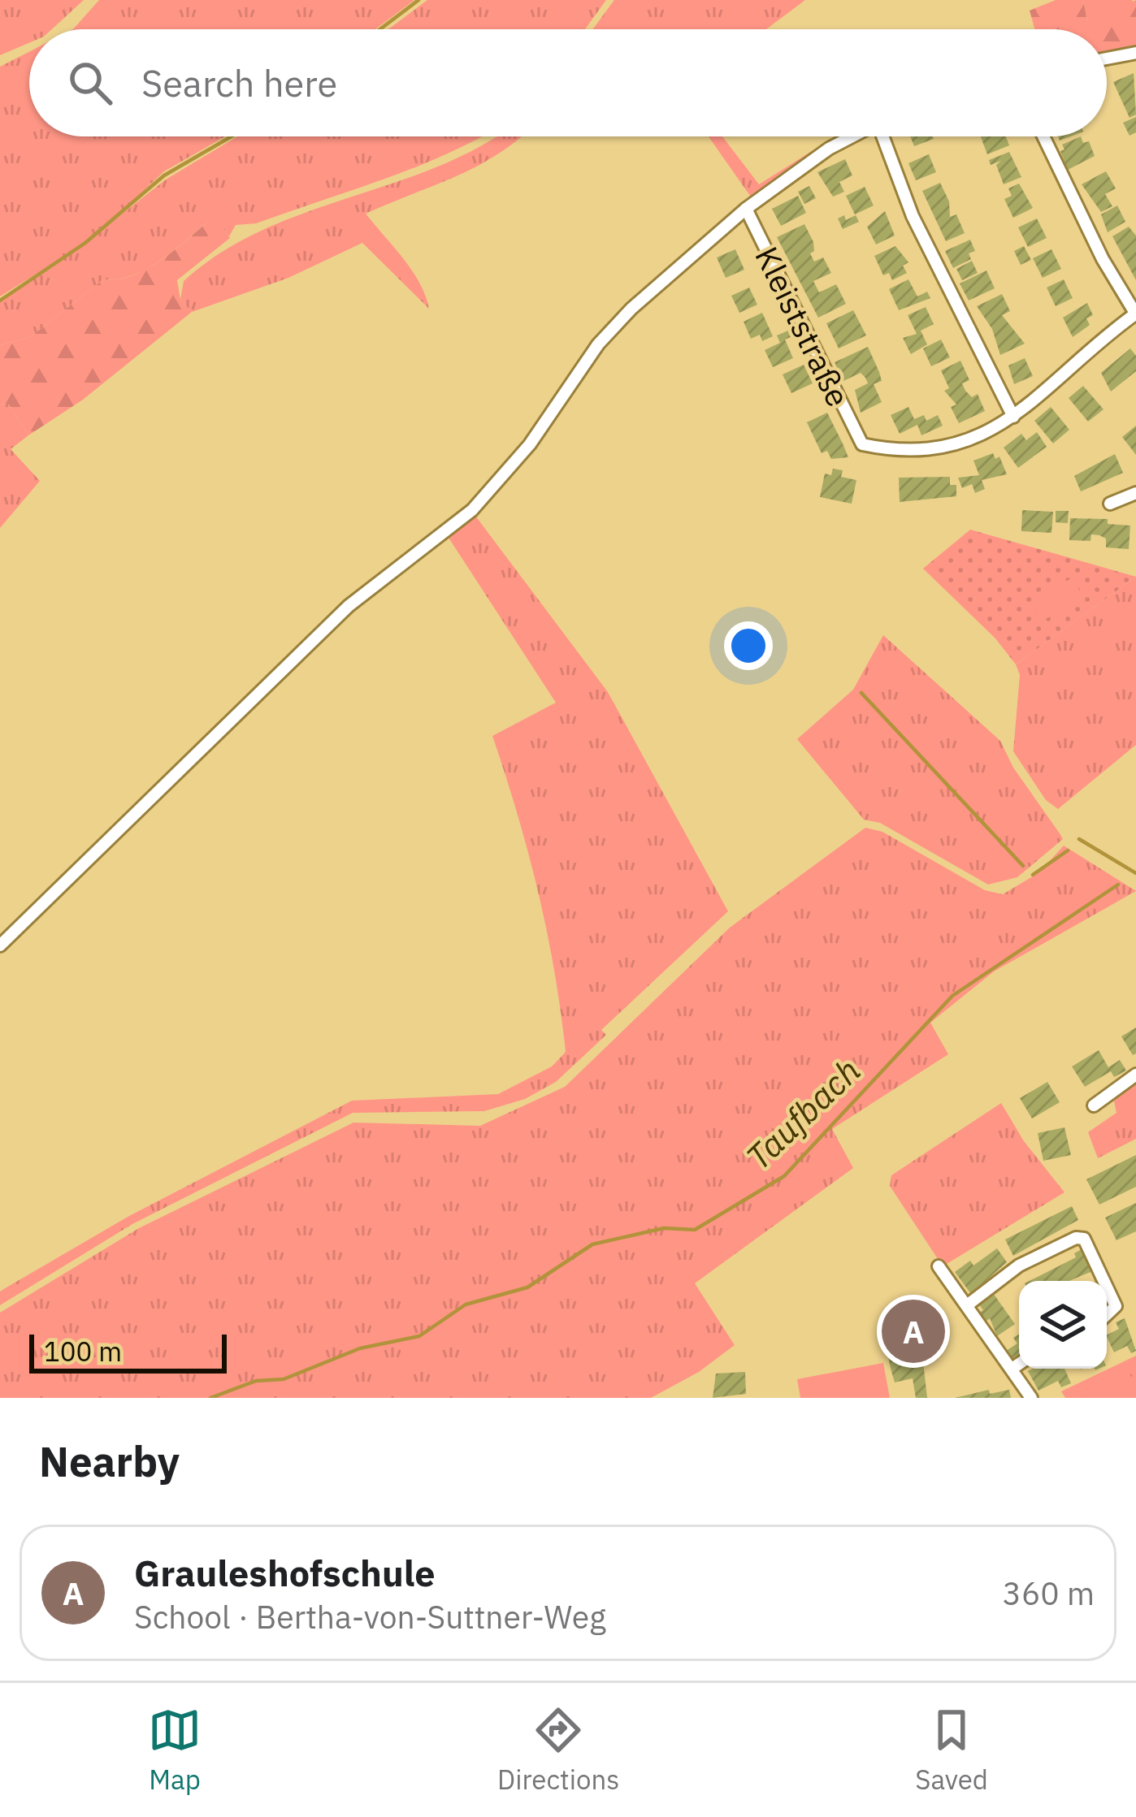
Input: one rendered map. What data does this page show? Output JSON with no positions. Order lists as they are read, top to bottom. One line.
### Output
{"streets":{"street":["Kleiststraße"]},"water":["Taufbach"],"scale_bar":"100 m","page":{"search":"Search here","pins":"A","scale":"100 m","heading":"Nearby","list":[{"mark":"A","name":"Grauleshofschule","note":"School · Bertha-von-Suttner-Weg","value":"360 m"}],"nav":["Map","Directions","Saved"]}}
